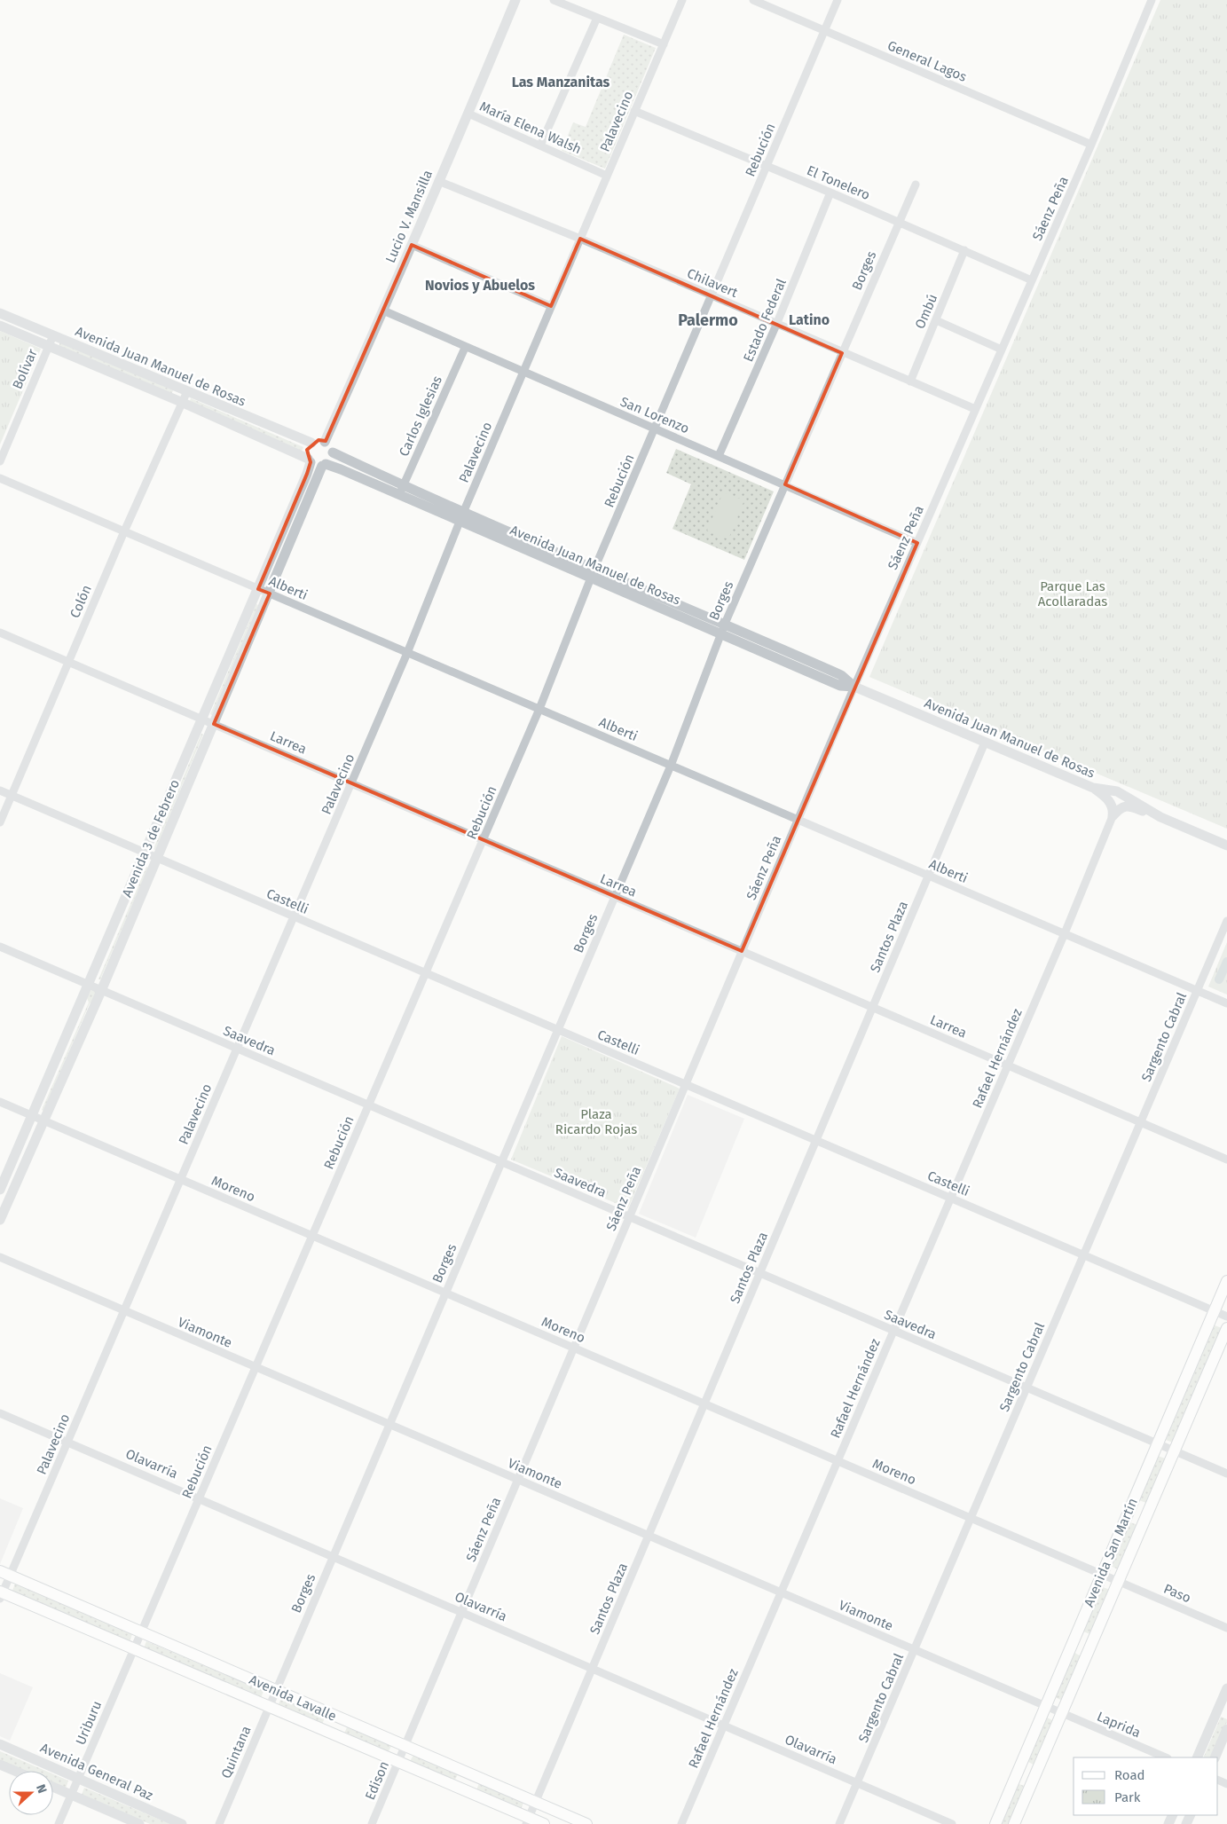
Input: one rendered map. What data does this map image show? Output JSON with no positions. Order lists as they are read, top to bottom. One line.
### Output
{"streets":{"main road":["Avenida San Martín","Avenida Lavalle"],"street":["General Lagos","Palavecino","María Elena Walsh","Rebución","El Tonelero","Sáenz Peña","Lucio V. Mansilla","Borges","Chilavert","Ombú","Estado Federal","Avenida Juan Manuel de Rosas","Bolívar","San Lorenzo","Carlos Iglesias","Alberti","Colón","Larrea","Avenida 3 de Febrero","Castelli","Santos Plaza","Sargento Cabral","Saavedra","Rafael Hernández","Moreno","Viamonte","Olavarría","Paso","Uriburu","Laprida","Quintana","Avenida General Paz","Edison"]},"crossings":[["General Lagos","Rebución"],["General Lagos","Sáenz Peña"],["Palavecino","María Elena Walsh"],["Palavecino","El Tonelero"],["Palavecino","Chilavert"],["Palavecino","Avenida Juan Manuel de Rosas"],["Palavecino","San Lorenzo"],["Palavecino","Alberti"],["Palavecino","Larrea"],["Palavecino","Castelli"],["Palavecino","Saavedra"],["Palavecino","Moreno"],["Palavecino","Viamonte"],["Palavecino","Olavarría"],["Palavecino","Avenida Lavalle"],["María Elena Walsh","Lucio V. Mansilla"],["Rebución","El Tonelero"],["Rebución","Chilavert"],["Rebución","Avenida Juan Manuel de Rosas"],["Rebución","San Lorenzo"],["Rebución","Alberti"],["Rebución","Larrea"],["Rebución","Castelli"],["Rebución","Saavedra"],["Rebución","Moreno"],["Rebución","Viamonte"],["Rebución","Olavarría"],["Rebución","Avenida Lavalle"],["Rebución","Uriburu"],["El Tonelero","Sáenz Peña"],["El Tonelero","Borges"],["El Tonelero","Ombú"],["El Tonelero","Estado Federal"],["Sáenz Peña","Chilavert"],["Sáenz Peña","Avenida Juan Manuel de Rosas"],["Sáenz Peña","San Lorenzo"],["Sáenz Peña","Alberti"],["Sáenz Peña","Larrea"],["Sáenz Peña","Castelli"],["Sáenz Peña","Saavedra"],["Sáenz Peña","Moreno"],["Sáenz Peña","Viamonte"],["Sáenz Peña","Olavarría"],["Sáenz Peña","Avenida Lavalle"],["Sáenz Peña","Edison"],["Lucio V. Mansilla","Chilavert"],["Lucio V. Mansilla","Avenida Juan Manuel de Rosas"],["Lucio V. Mansilla","San Lorenzo"],["Lucio V. Mansilla","Avenida 3 de Febrero"],["Borges","Chilavert"],["Borges","Avenida Juan Manuel de Rosas"],["Borges","San Lorenzo"],["Borges","Alberti"],["Borges","Larrea"],["Borges","Castelli"],["Borges","Saavedra"],["Borges","Moreno"],["Borges","Viamonte"],["Borges","Olavarría"],["Borges","Avenida Lavalle"],["Borges","Quintana"],["Chilavert","Ombú"],["Chilavert","Estado Federal"],["Estado Federal","San Lorenzo"],["Avenida Juan Manuel de Rosas","Bolívar"],["Avenida Juan Manuel de Rosas","Carlos Iglesias"],["Avenida Juan Manuel de Rosas","Colón"],["Avenida Juan Manuel de Rosas","Avenida 3 de Febrero"],["Avenida Juan Manuel de Rosas","Santos Plaza"],["San Lorenzo","Carlos Iglesias"],["Alberti","Colón"],["Alberti","Avenida 3 de Febrero"],["Alberti","Santos Plaza"],["Alberti","Sargento Cabral"],["Alberti","Rafael Hernández"],["Colón","Larrea"],["Colón","Castelli"],["Larrea","Avenida 3 de Febrero"],["Larrea","Santos Plaza"],["Larrea","Sargento Cabral"],["Larrea","Rafael Hernández"],["Avenida 3 de Febrero","Castelli"],["Avenida 3 de Febrero","Saavedra"],["Avenida 3 de Febrero","Moreno"],["Castelli","Santos Plaza"],["Castelli","Sargento Cabral"],["Castelli","Rafael Hernández"],["Castelli","Avenida San Martín"],["Santos Plaza","Saavedra"],["Santos Plaza","Moreno"],["Santos Plaza","Viamonte"],["Santos Plaza","Olavarría"],["Santos Plaza","Avenida Lavalle"],["Sargento Cabral","Saavedra"],["Sargento Cabral","Moreno"],["Sargento Cabral","Viamonte"],["Sargento Cabral","Olavarría"],["Saavedra","Rafael Hernández"],["Saavedra","Avenida San Martín"],["Rafael Hernández","Moreno"],["Rafael Hernández","Viamonte"],["Rafael Hernández","Olavarría"],["Moreno","Avenida San Martín"],["Moreno","Paso"],["Viamonte","Avenida San Martín"],["Viamonte","Laprida"],["Avenida San Martín","Paso"],["Avenida San Martín","Laprida"],["Avenida Lavalle","Uriburu"],["Avenida Lavalle","Quintana"],["Avenida Lavalle","Edison"],["Uriburu","Avenida General Paz"]],"districts":["Las Manzanitas","Novios y Abuelos","Latino","Palermo"],"parks":["Parque Las Acollaradas","Plaza Ricardo Rojas"],"legend":["Road","Park"],"north":"right"}
